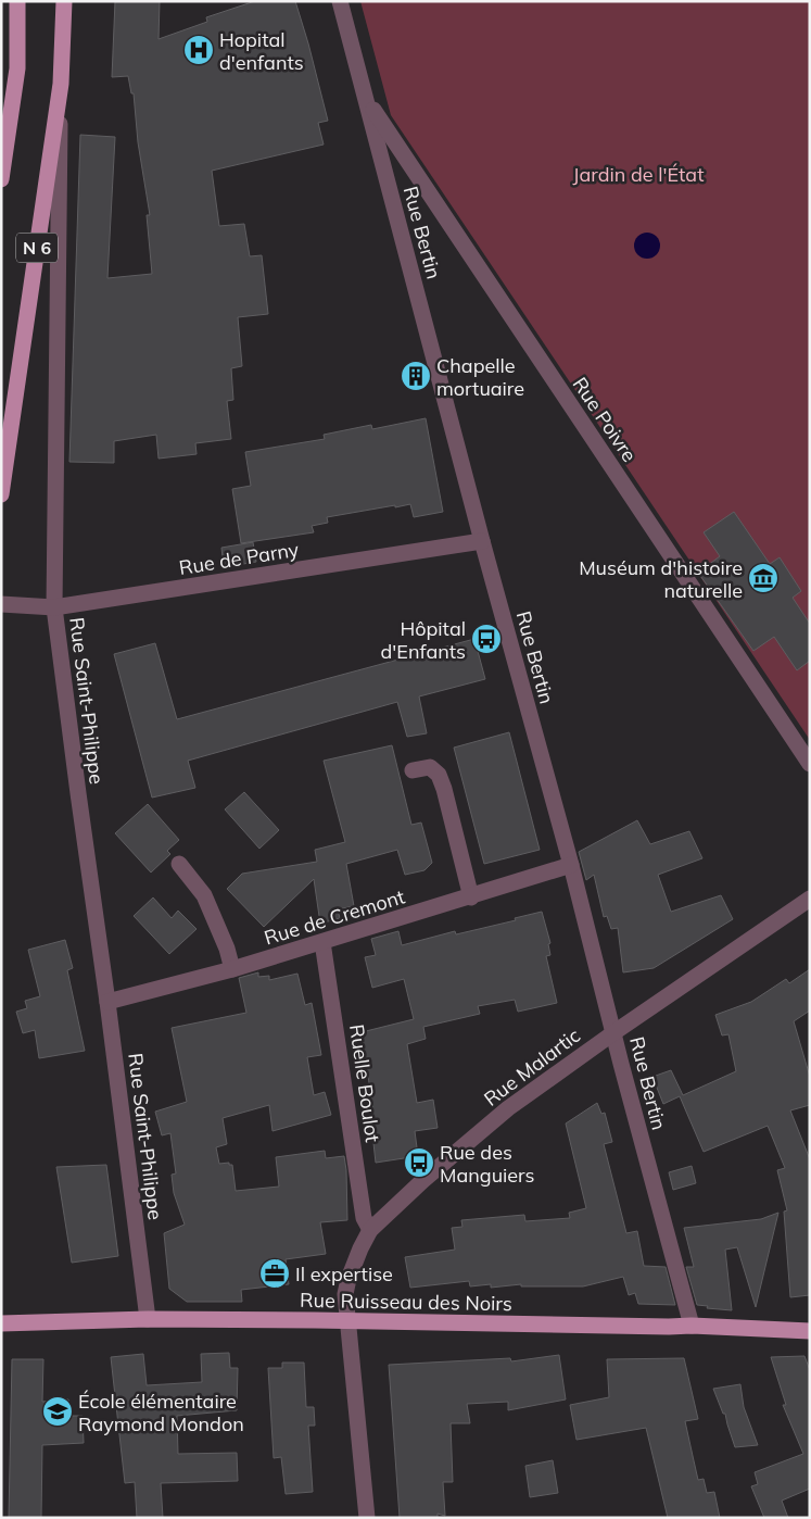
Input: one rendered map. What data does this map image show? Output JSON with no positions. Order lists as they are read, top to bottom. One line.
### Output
{"streets":{"main road":["N 6","Rue Ruisseau des Noirs"],"street":["Rue Bertin","Rue Poivre","Rue de Parny","Rue Saint-Philippe","Rue de Cremont","Rue Malartic","Ruelle Boulot"]},"crossings":[["Rue Bertin","Rue Poivre"],["Rue Bertin","Rue de Parny"],["Rue Bertin","Rue de Cremont"],["Rue Bertin","Rue Malartic"],["Rue Bertin","Rue Ruisseau des Noirs"],["N 6","Rue Saint-Philippe"],["Rue de Parny","Rue Saint-Philippe"],["Rue Saint-Philippe","Rue de Cremont"],["Rue Saint-Philippe","Rue Ruisseau des Noirs"],["Rue de Cremont","Ruelle Boulot"],["Rue Malartic","Ruelle Boulot"],["Rue Malartic","Rue Ruisseau des Noirs"]],"parks":["Jardin de l'État"],"places":{"hospital":["Hopital d'enfants"],"building":["Chapelle mortuaire"],"museum":["Muséum d'histoire naturelle"],"bus stop":["Hôpital d'Enfants","Rue des Manguiers"],"office":["Il expertise"],"school or university":["École élémentaire Raymond Mondon"]}}
